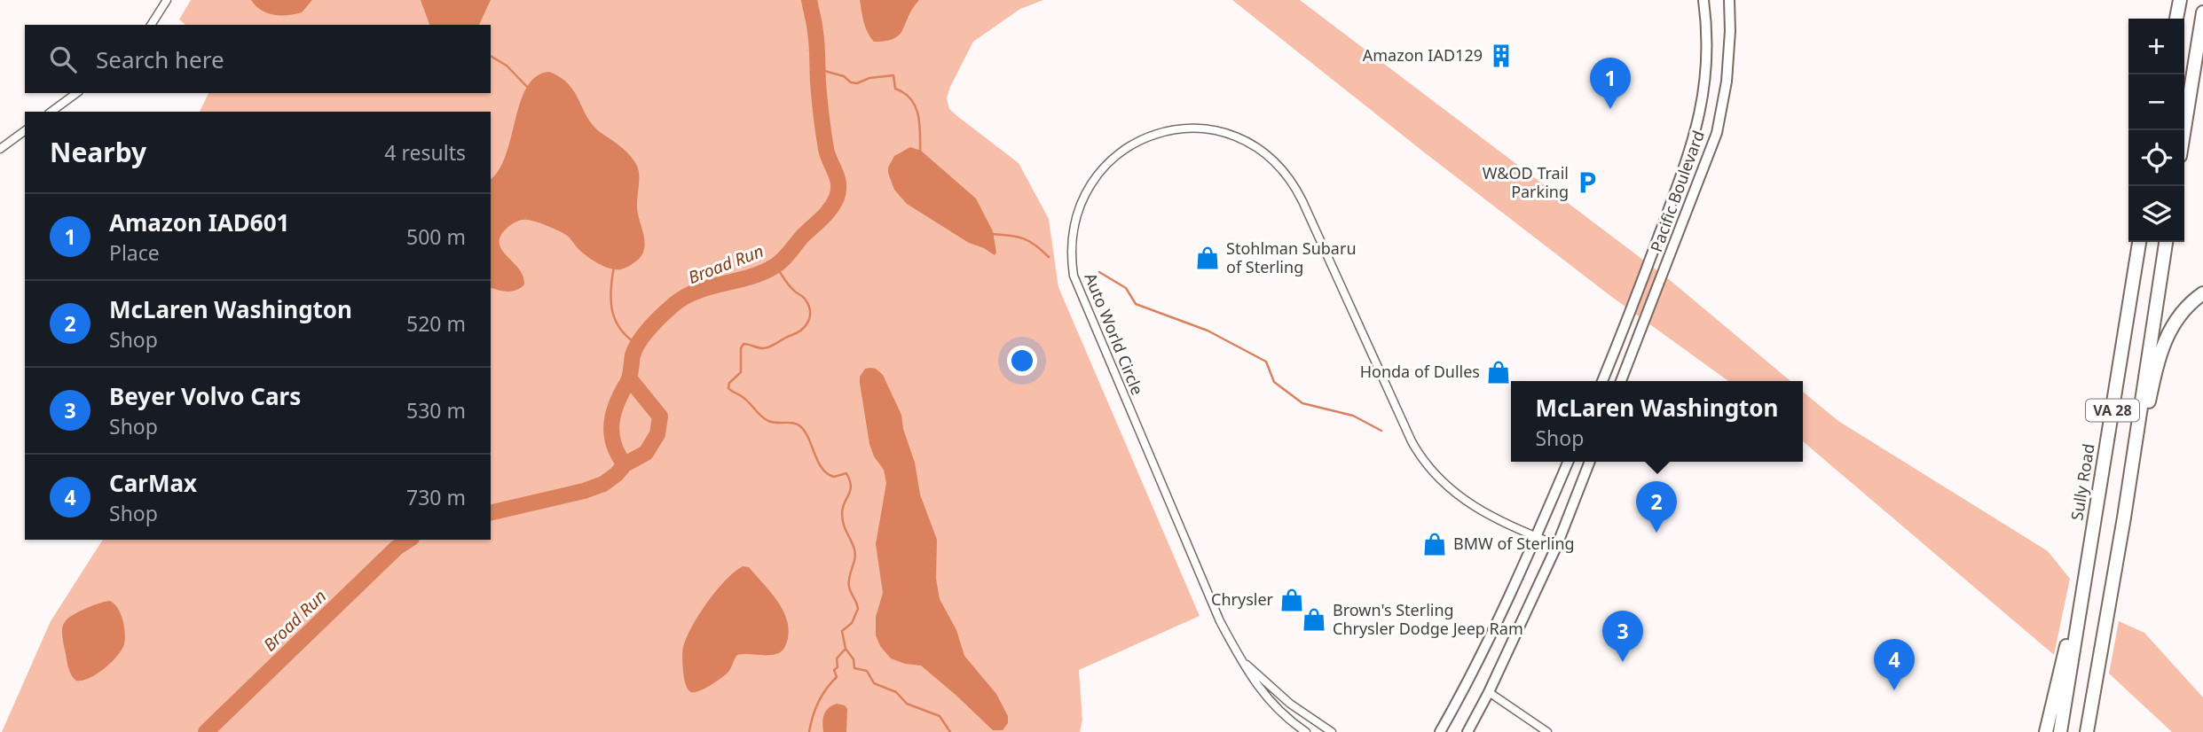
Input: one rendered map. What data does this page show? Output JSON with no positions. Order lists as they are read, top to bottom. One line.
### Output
{"streets":{"highway":["VA 28","Sully Road"],"main road":["Pacific Boulevard"],"street":["Auto World Circle"]},"water":["Broad Run"],"places":{"building":["Amazon IAD129"],"parking":["W&OD Trail Parking"],"shop":["Stohlman Subaru of Sterling","Honda of Dulles","BMW of Sterling","Chrysler","Brown's Sterling Chrysler Dodge Jeep Ram"]},"page":{"map_buttons":["+","−"],"search":"Search here","pins":["1","2","3","4"],"heading":["Nearby","4 results"],"list":[{"mark":"1","name":"Amazon IAD601","note":"Place","value":"500 m"},{"mark":"2","name":"McLaren Washington","note":"Shop","value":"520 m"},{"mark":"3","name":"Beyer Volvo Cars","note":"Shop","value":"530 m"},{"mark":"4","name":"CarMax","note":"Shop","value":"730 m"}],"popup":["McLaren Washington","Shop"]}}
